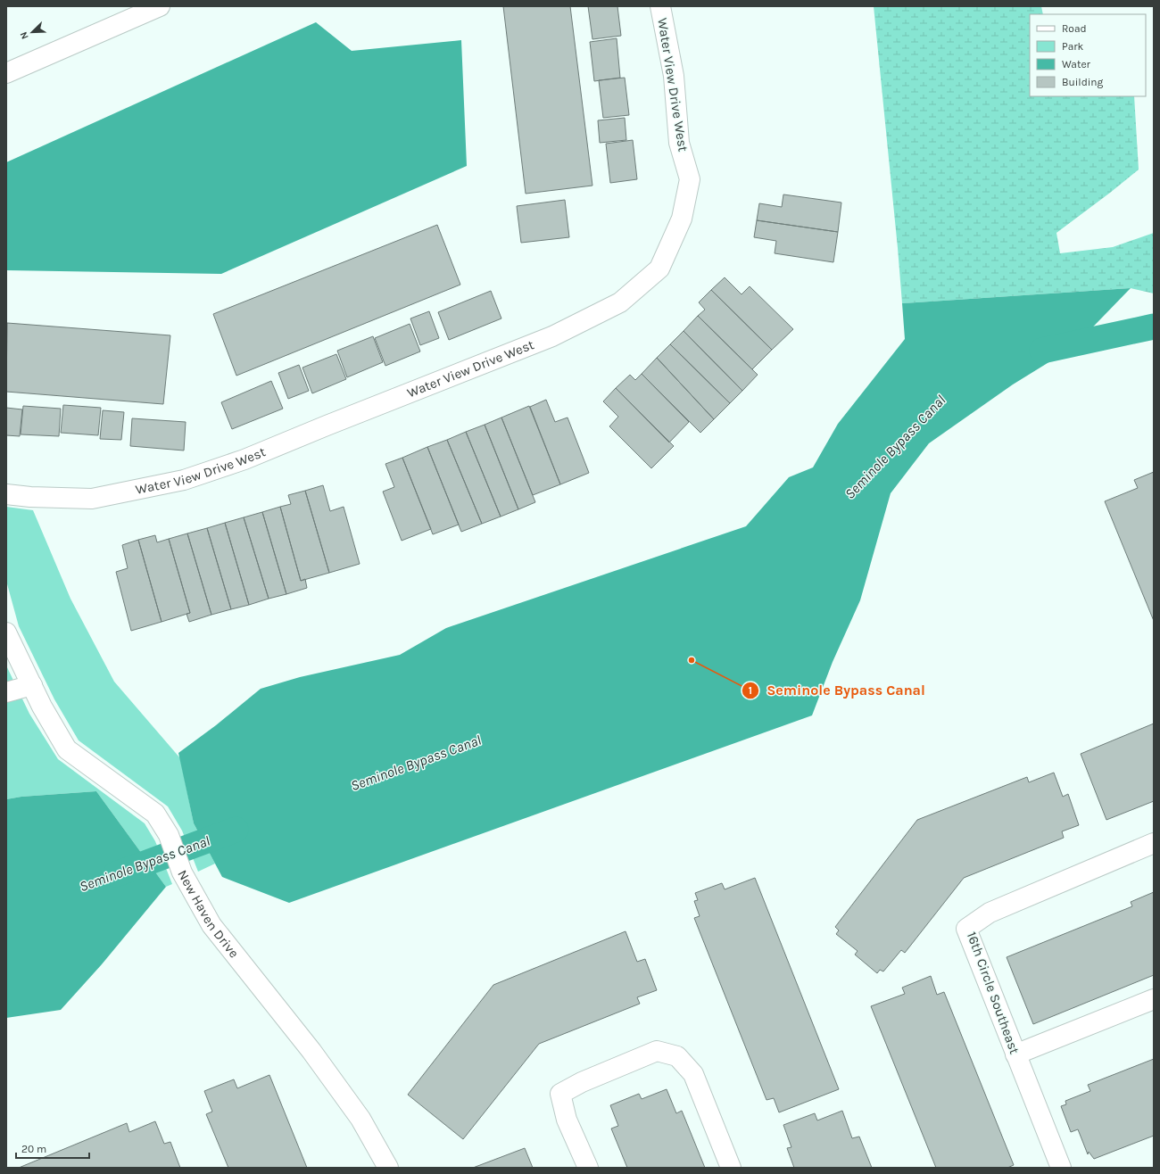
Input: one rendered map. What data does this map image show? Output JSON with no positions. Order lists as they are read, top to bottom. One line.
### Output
{"streets":{"street":["Water View Drive West","New Haven Drive","16th Circle Southeast"]},"water":["Seminole Bypass Canal"],"places":["Seminole Bypass Canal"],"legend":["Road","Park","Water","Building"],"scale_bar":"20 m","north":"bottom left"}
